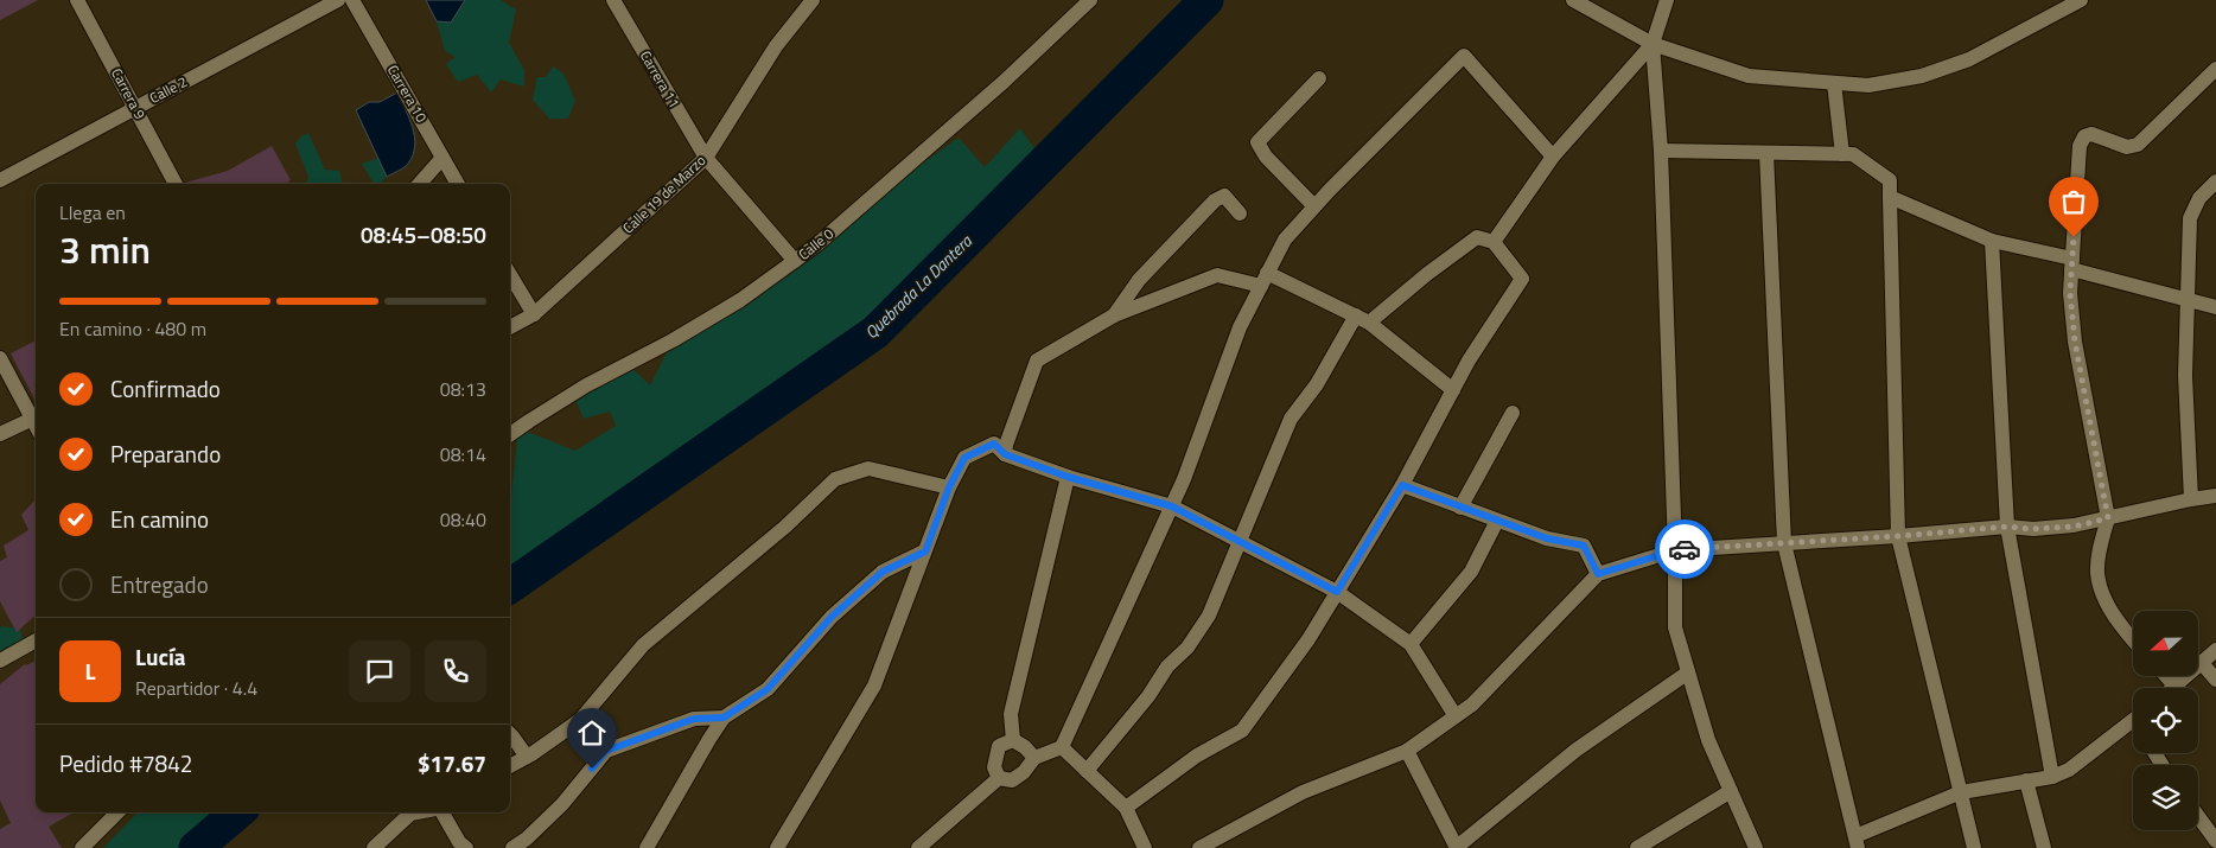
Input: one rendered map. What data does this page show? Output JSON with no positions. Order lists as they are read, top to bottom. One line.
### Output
{"streets":{"street":["Carrera 11","Calle 2","Carrera 9","Carrera 10","Calle 19 de Marzo","Calle 0"]},"crossings":[["Carrera 11","Calle 19 de Marzo"],["Carrera 11","Calle 0"],["Calle 2","Carrera 9"]],"water":["Quebrada La Dantera"],"north":"left","page":{"heading":["3 min","Llega en","08:45–08:50"],"panel":["Lucía","Repartidor · 4.4","Pedido #7842","$17.67"],"bar":"En camino · 480 m","list":[["Confirmado","08:13"],["Preparando","08:14"],["En camino","08:40"],"Entregado"],"round":"L"}}
